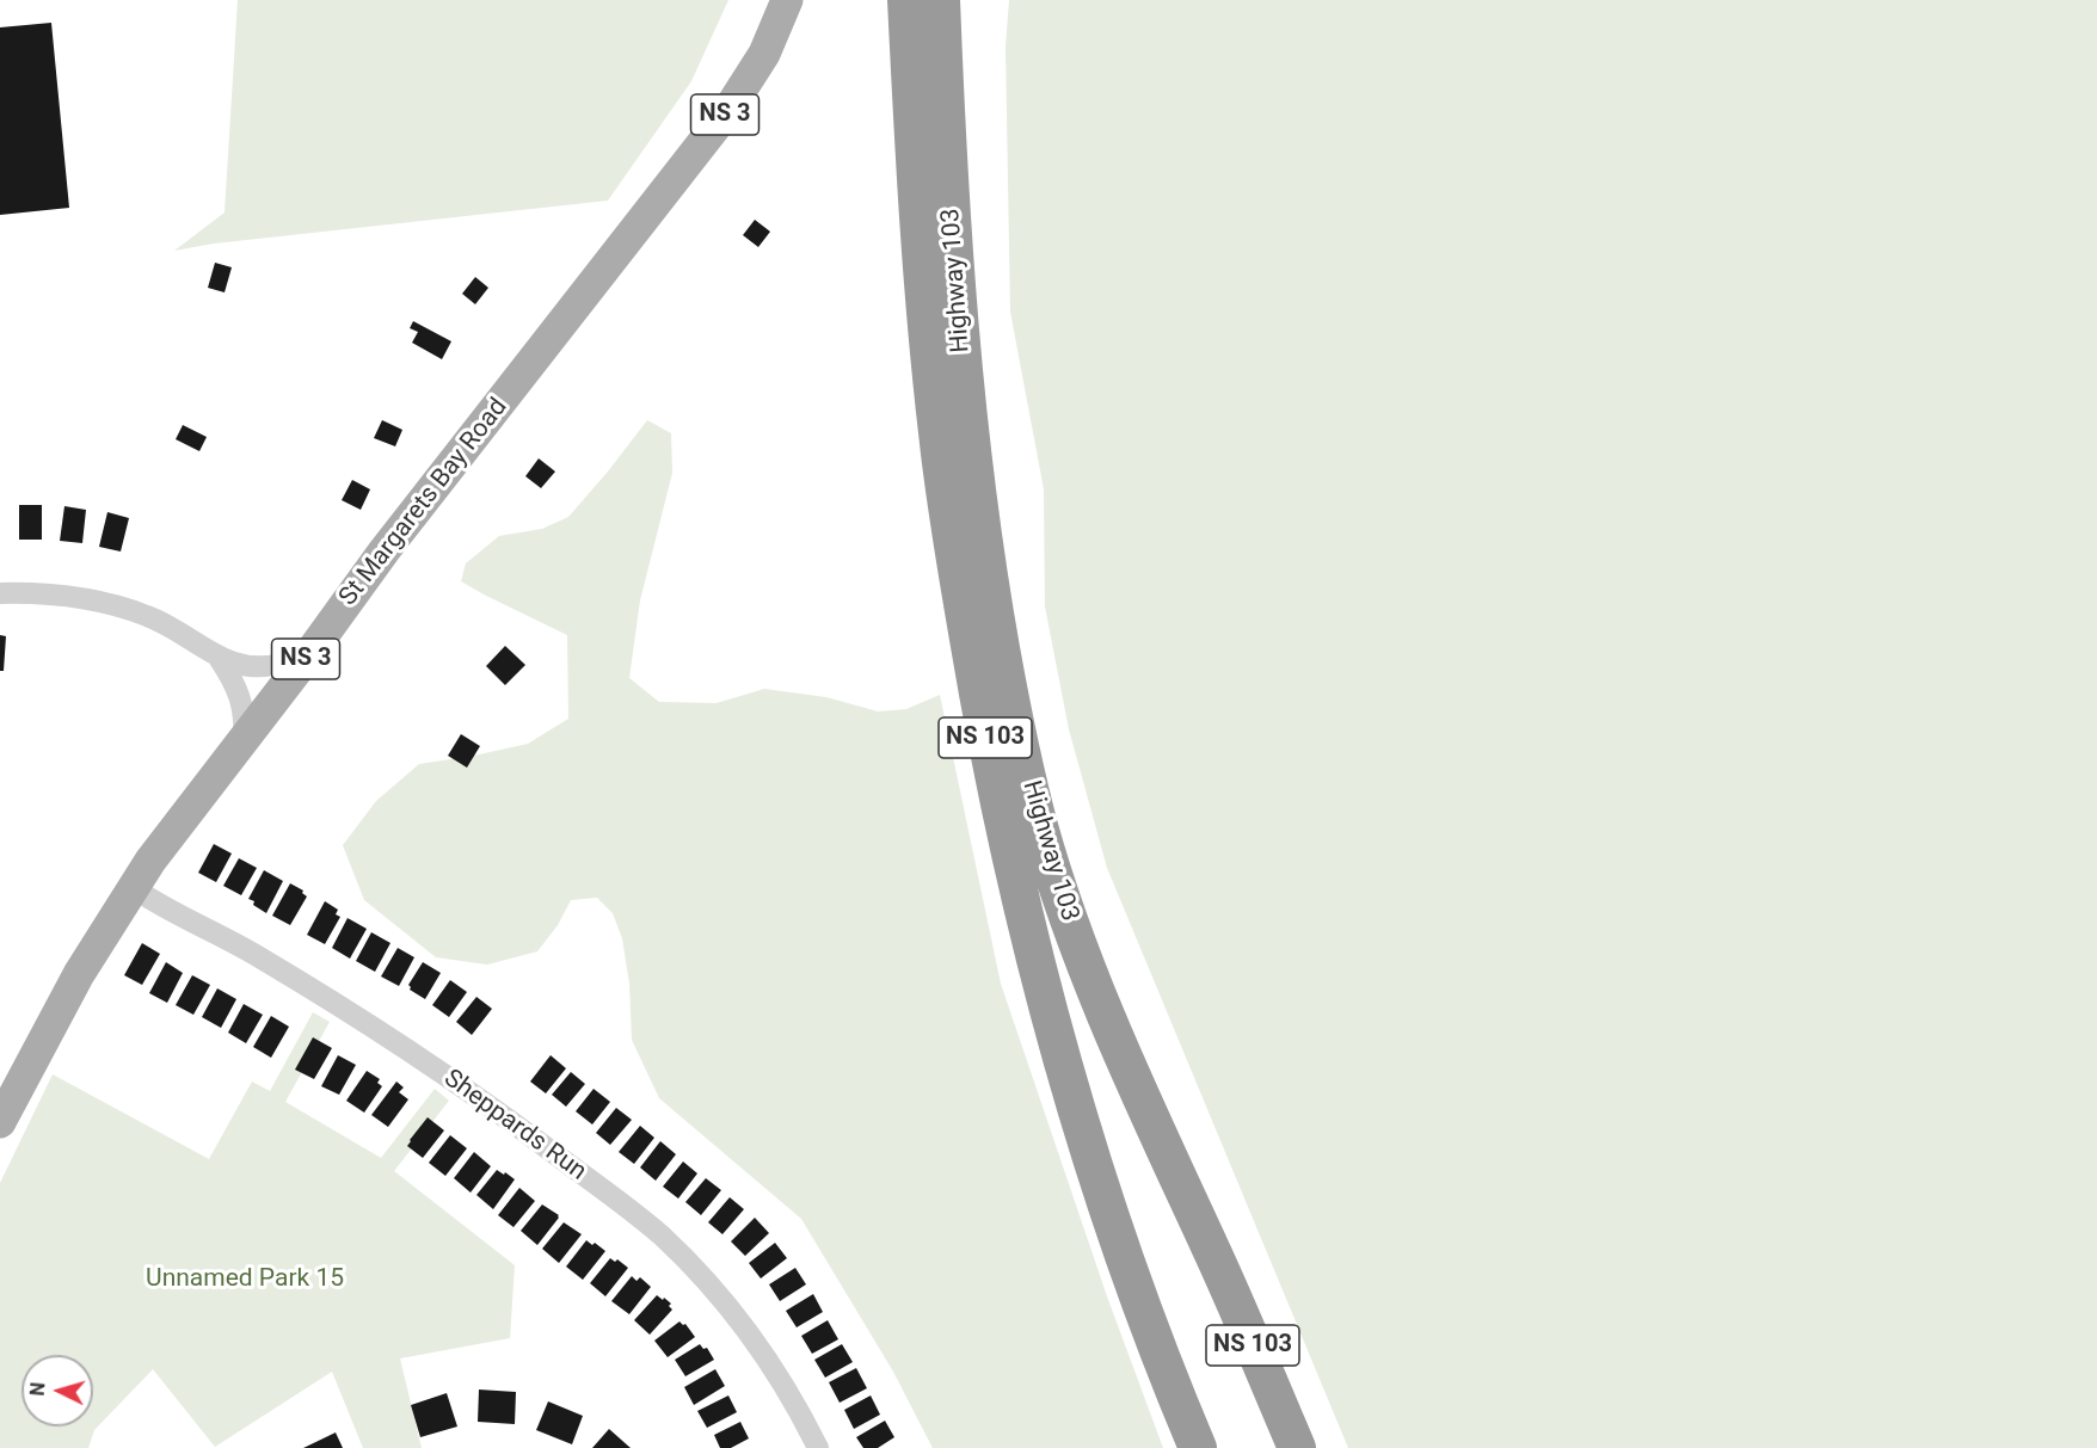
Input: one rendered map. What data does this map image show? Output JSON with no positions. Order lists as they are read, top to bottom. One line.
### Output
{"streets":{"highway":["Highway 103","NS 103"],"main road":["NS 3","St Margarets Bay Road"],"street":["Sheppards Run"]},"crossings":[["St Margarets Bay Road","Sheppards Run"]],"parks":["Unnamed Park 15"],"north":"left"}
